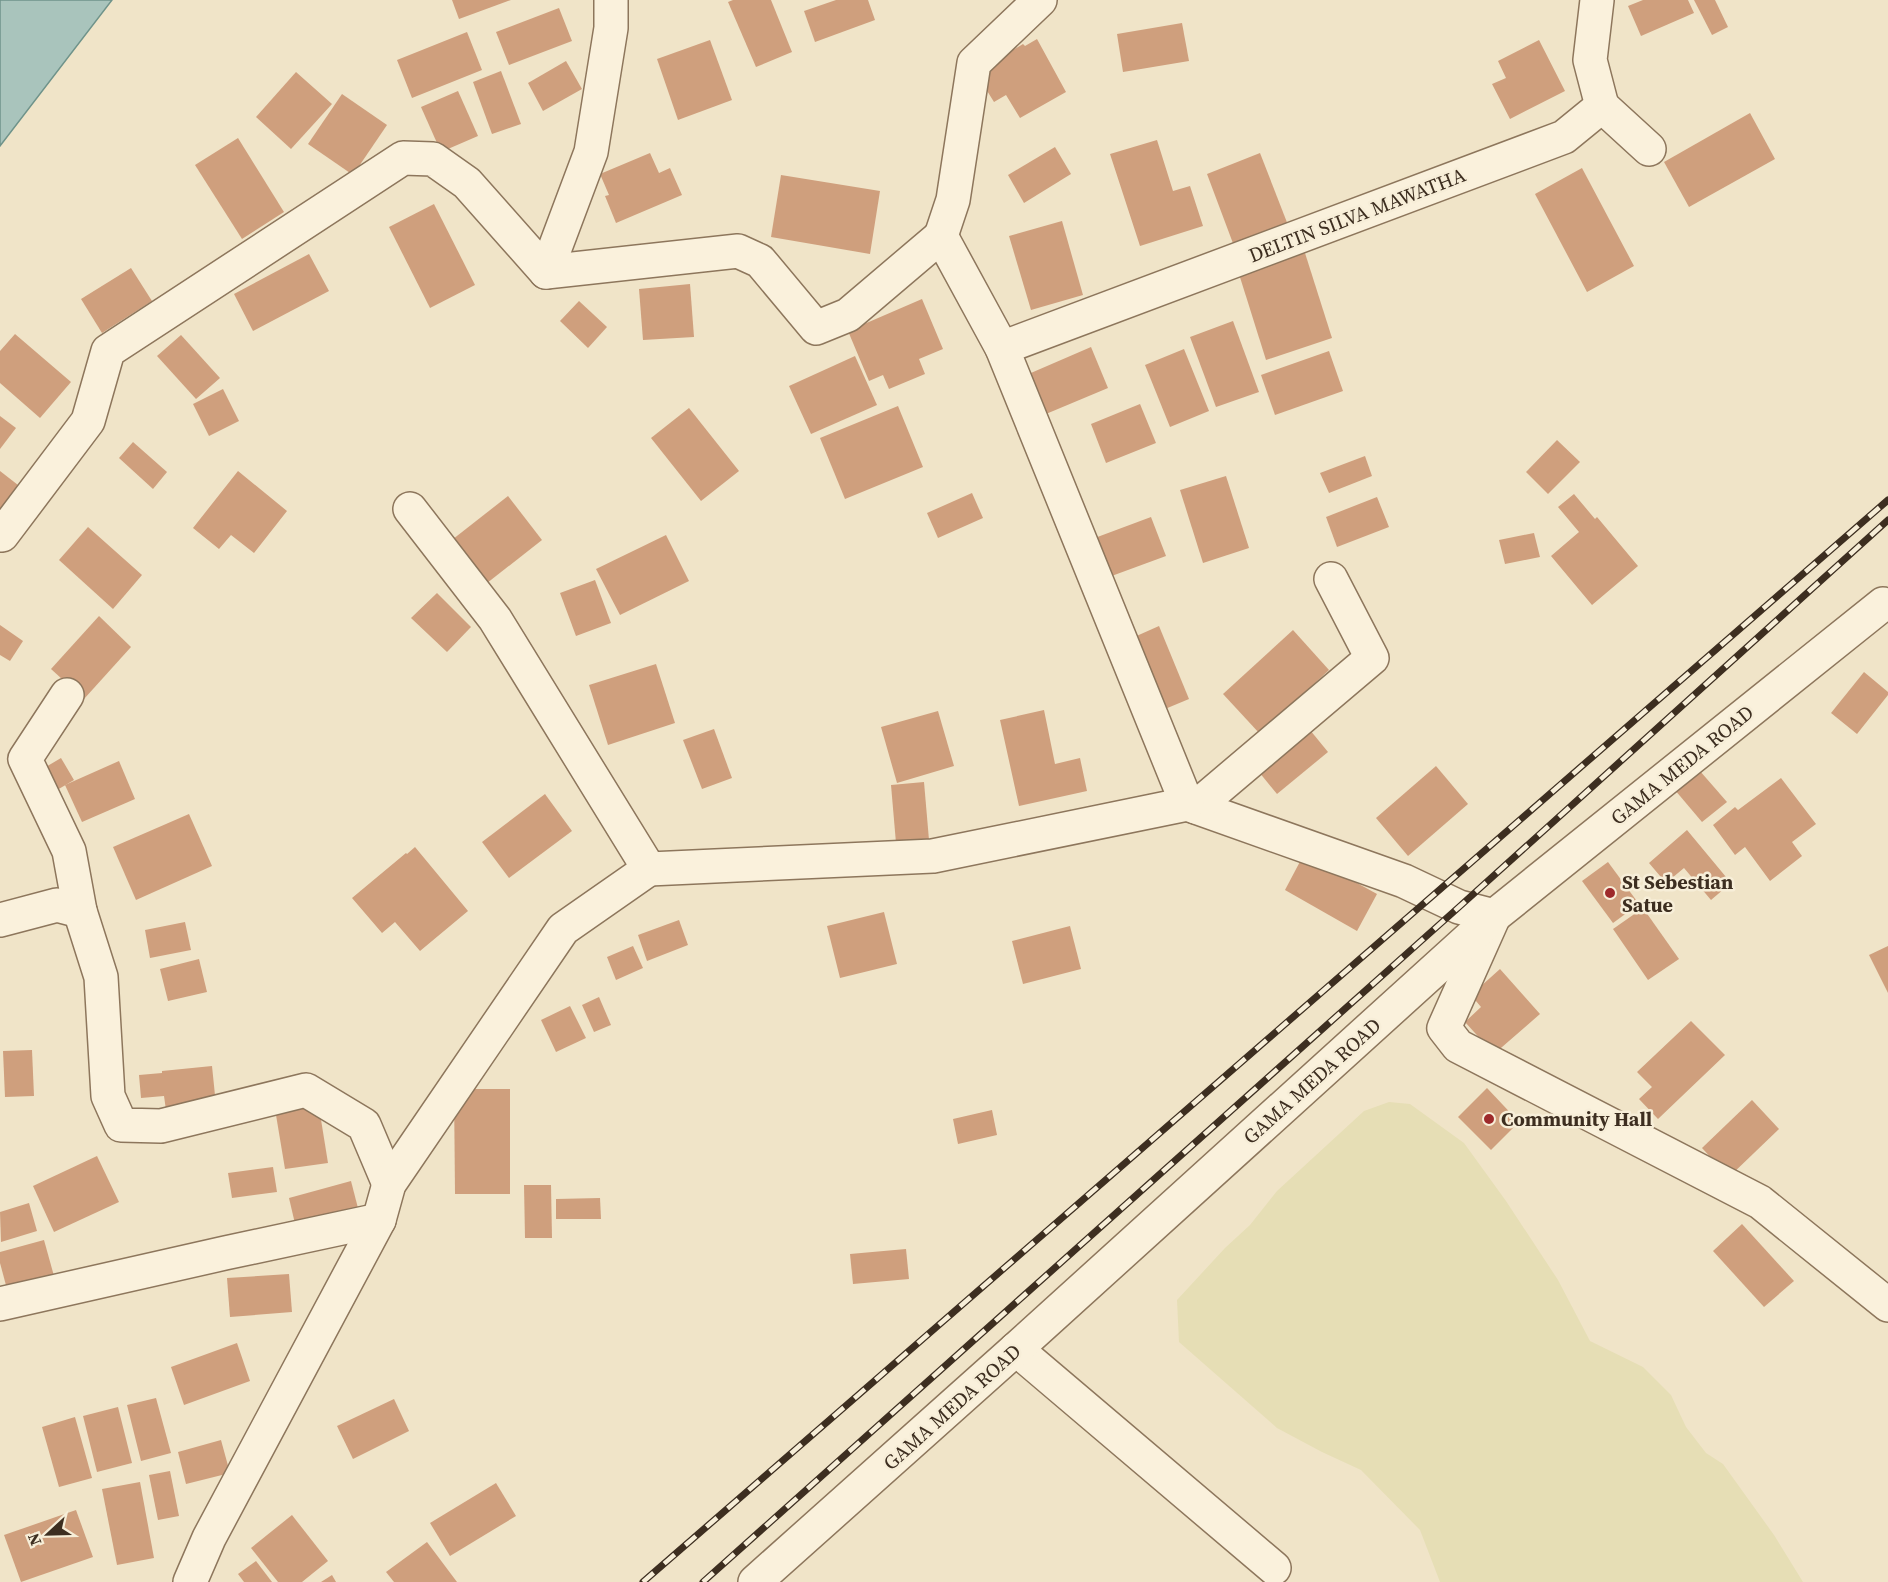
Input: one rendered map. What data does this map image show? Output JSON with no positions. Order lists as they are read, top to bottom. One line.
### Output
{"streets":{"street":["DELTIN SILVA MAWATHA","GAMA MEDA ROAD"]},"places":["St Sebestian Satue","Community Hall"],"north":"left"}
